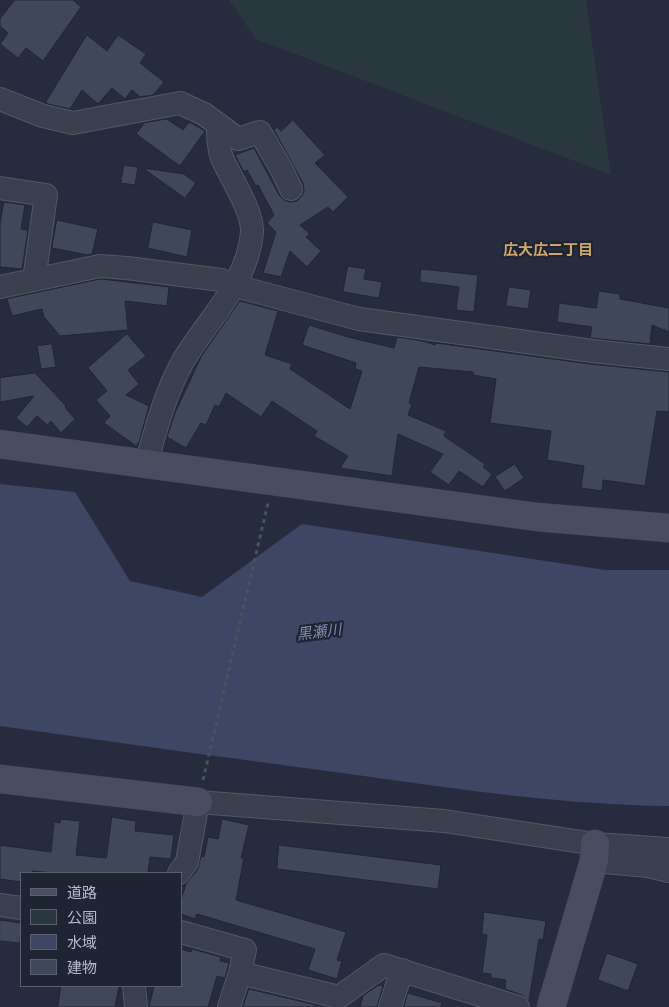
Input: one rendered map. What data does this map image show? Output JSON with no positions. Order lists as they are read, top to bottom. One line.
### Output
{"districts":["広大広二丁目"],"water":["黒瀬川"],"legend":["道路","公園","水域","建物"]}
